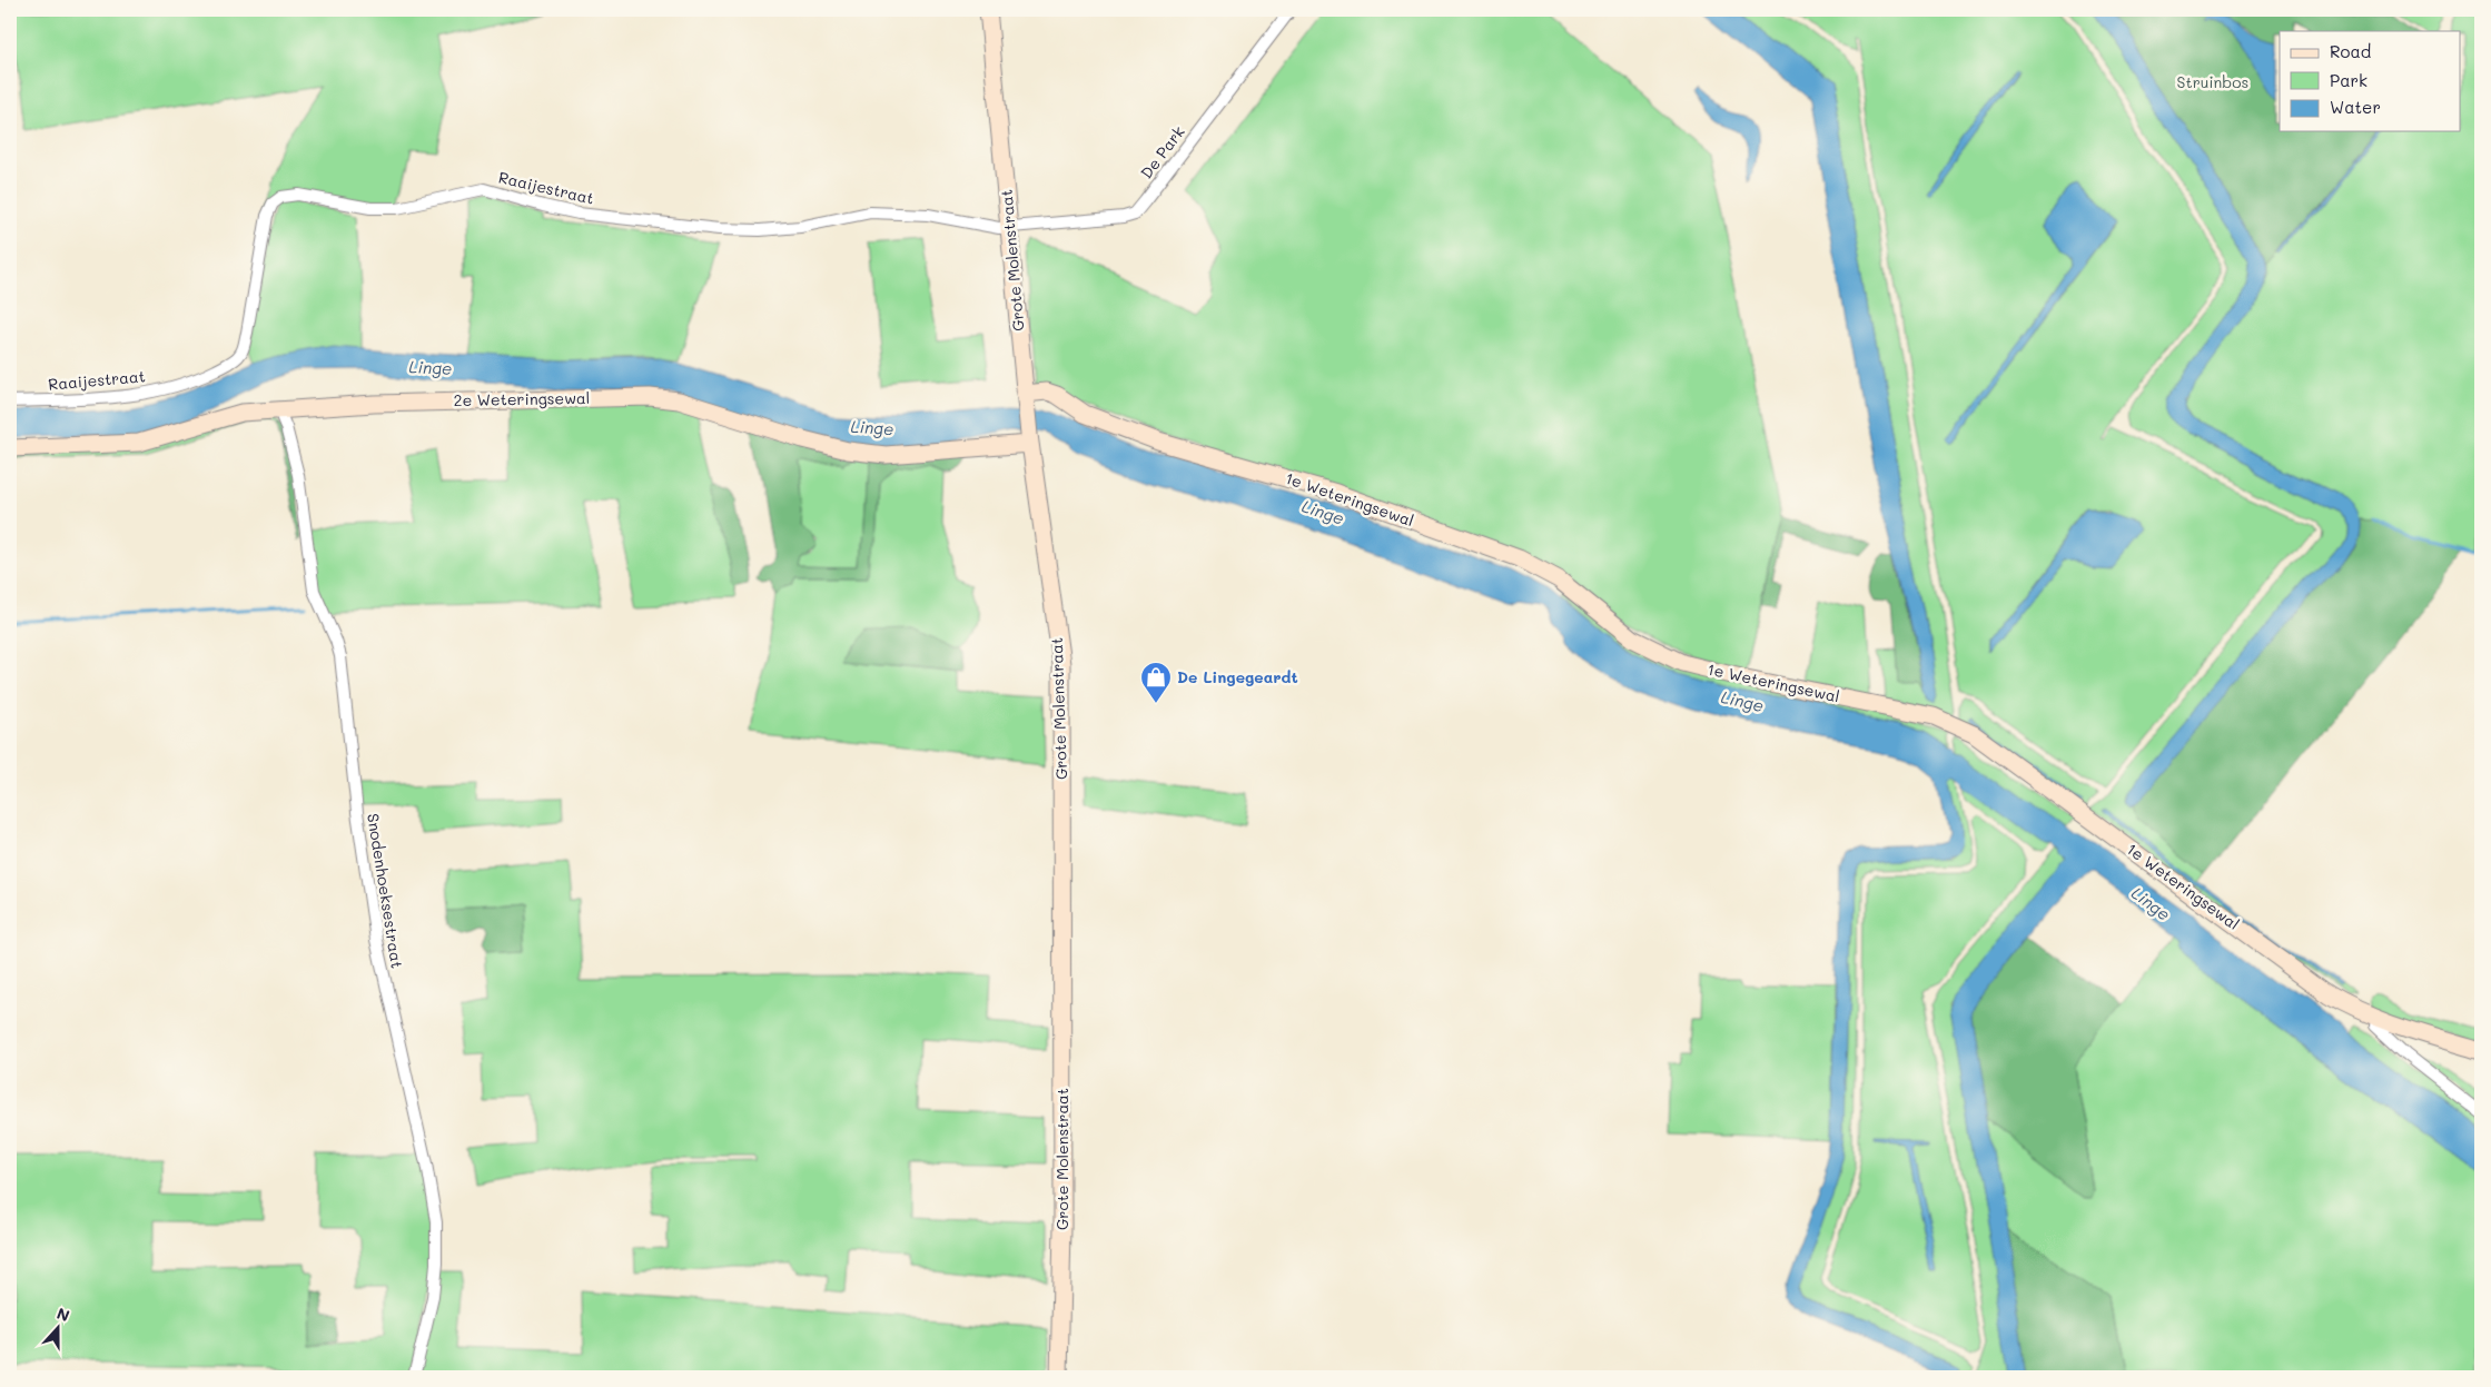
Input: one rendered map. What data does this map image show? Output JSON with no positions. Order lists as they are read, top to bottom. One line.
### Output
{"streets":{"street":["De Park","Raaijestraat","Grote Molenstraat","2e Weteringsewal","1e Weteringsewal","Snodenhoeksestraat"]},"crossings":[["De Park","Raaijestraat"],["De Park","Grote Molenstraat"],["Raaijestraat","Grote Molenstraat"],["Grote Molenstraat","2e Weteringsewal"],["Grote Molenstraat","1e Weteringsewal"],["2e Weteringsewal","Snodenhoeksestraat"]],"water":["Linge"],"parks":["Struinbos"],"places":{"shop":["De Lingegeardt"]},"legend":["Road","Park","Water"],"north":"top"}
